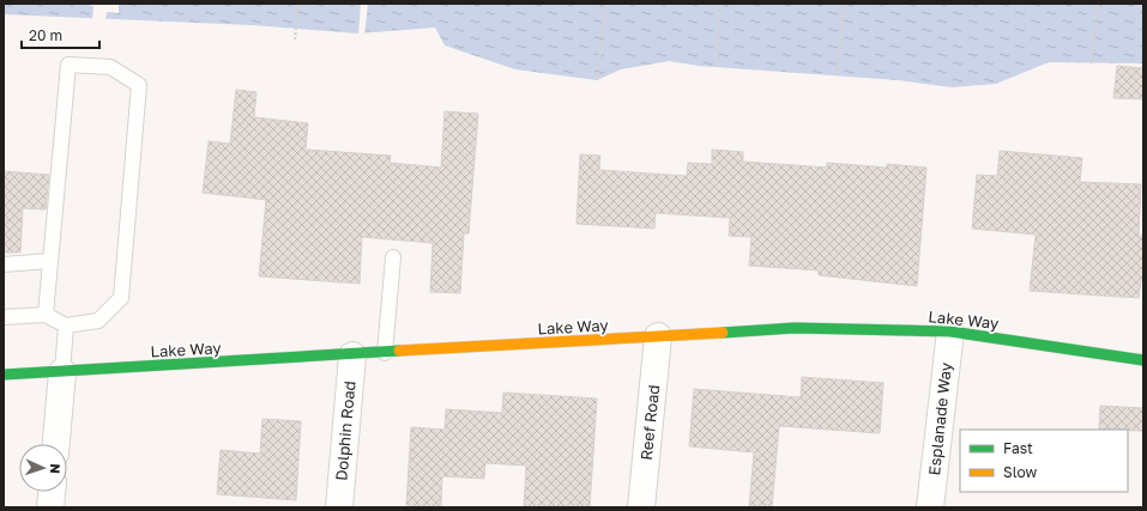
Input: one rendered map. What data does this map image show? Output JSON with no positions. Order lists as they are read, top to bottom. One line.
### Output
{"streets":{"street":["Lake Way","Esplanade Way","Reef Road","Dolphin Road"]},"crossings":[["Lake Way","Esplanade Way"],["Lake Way","Reef Road"],["Lake Way","Dolphin Road"]],"legend":["Fast","Slow"],"scale_bar":"20 m","north":"right"}
